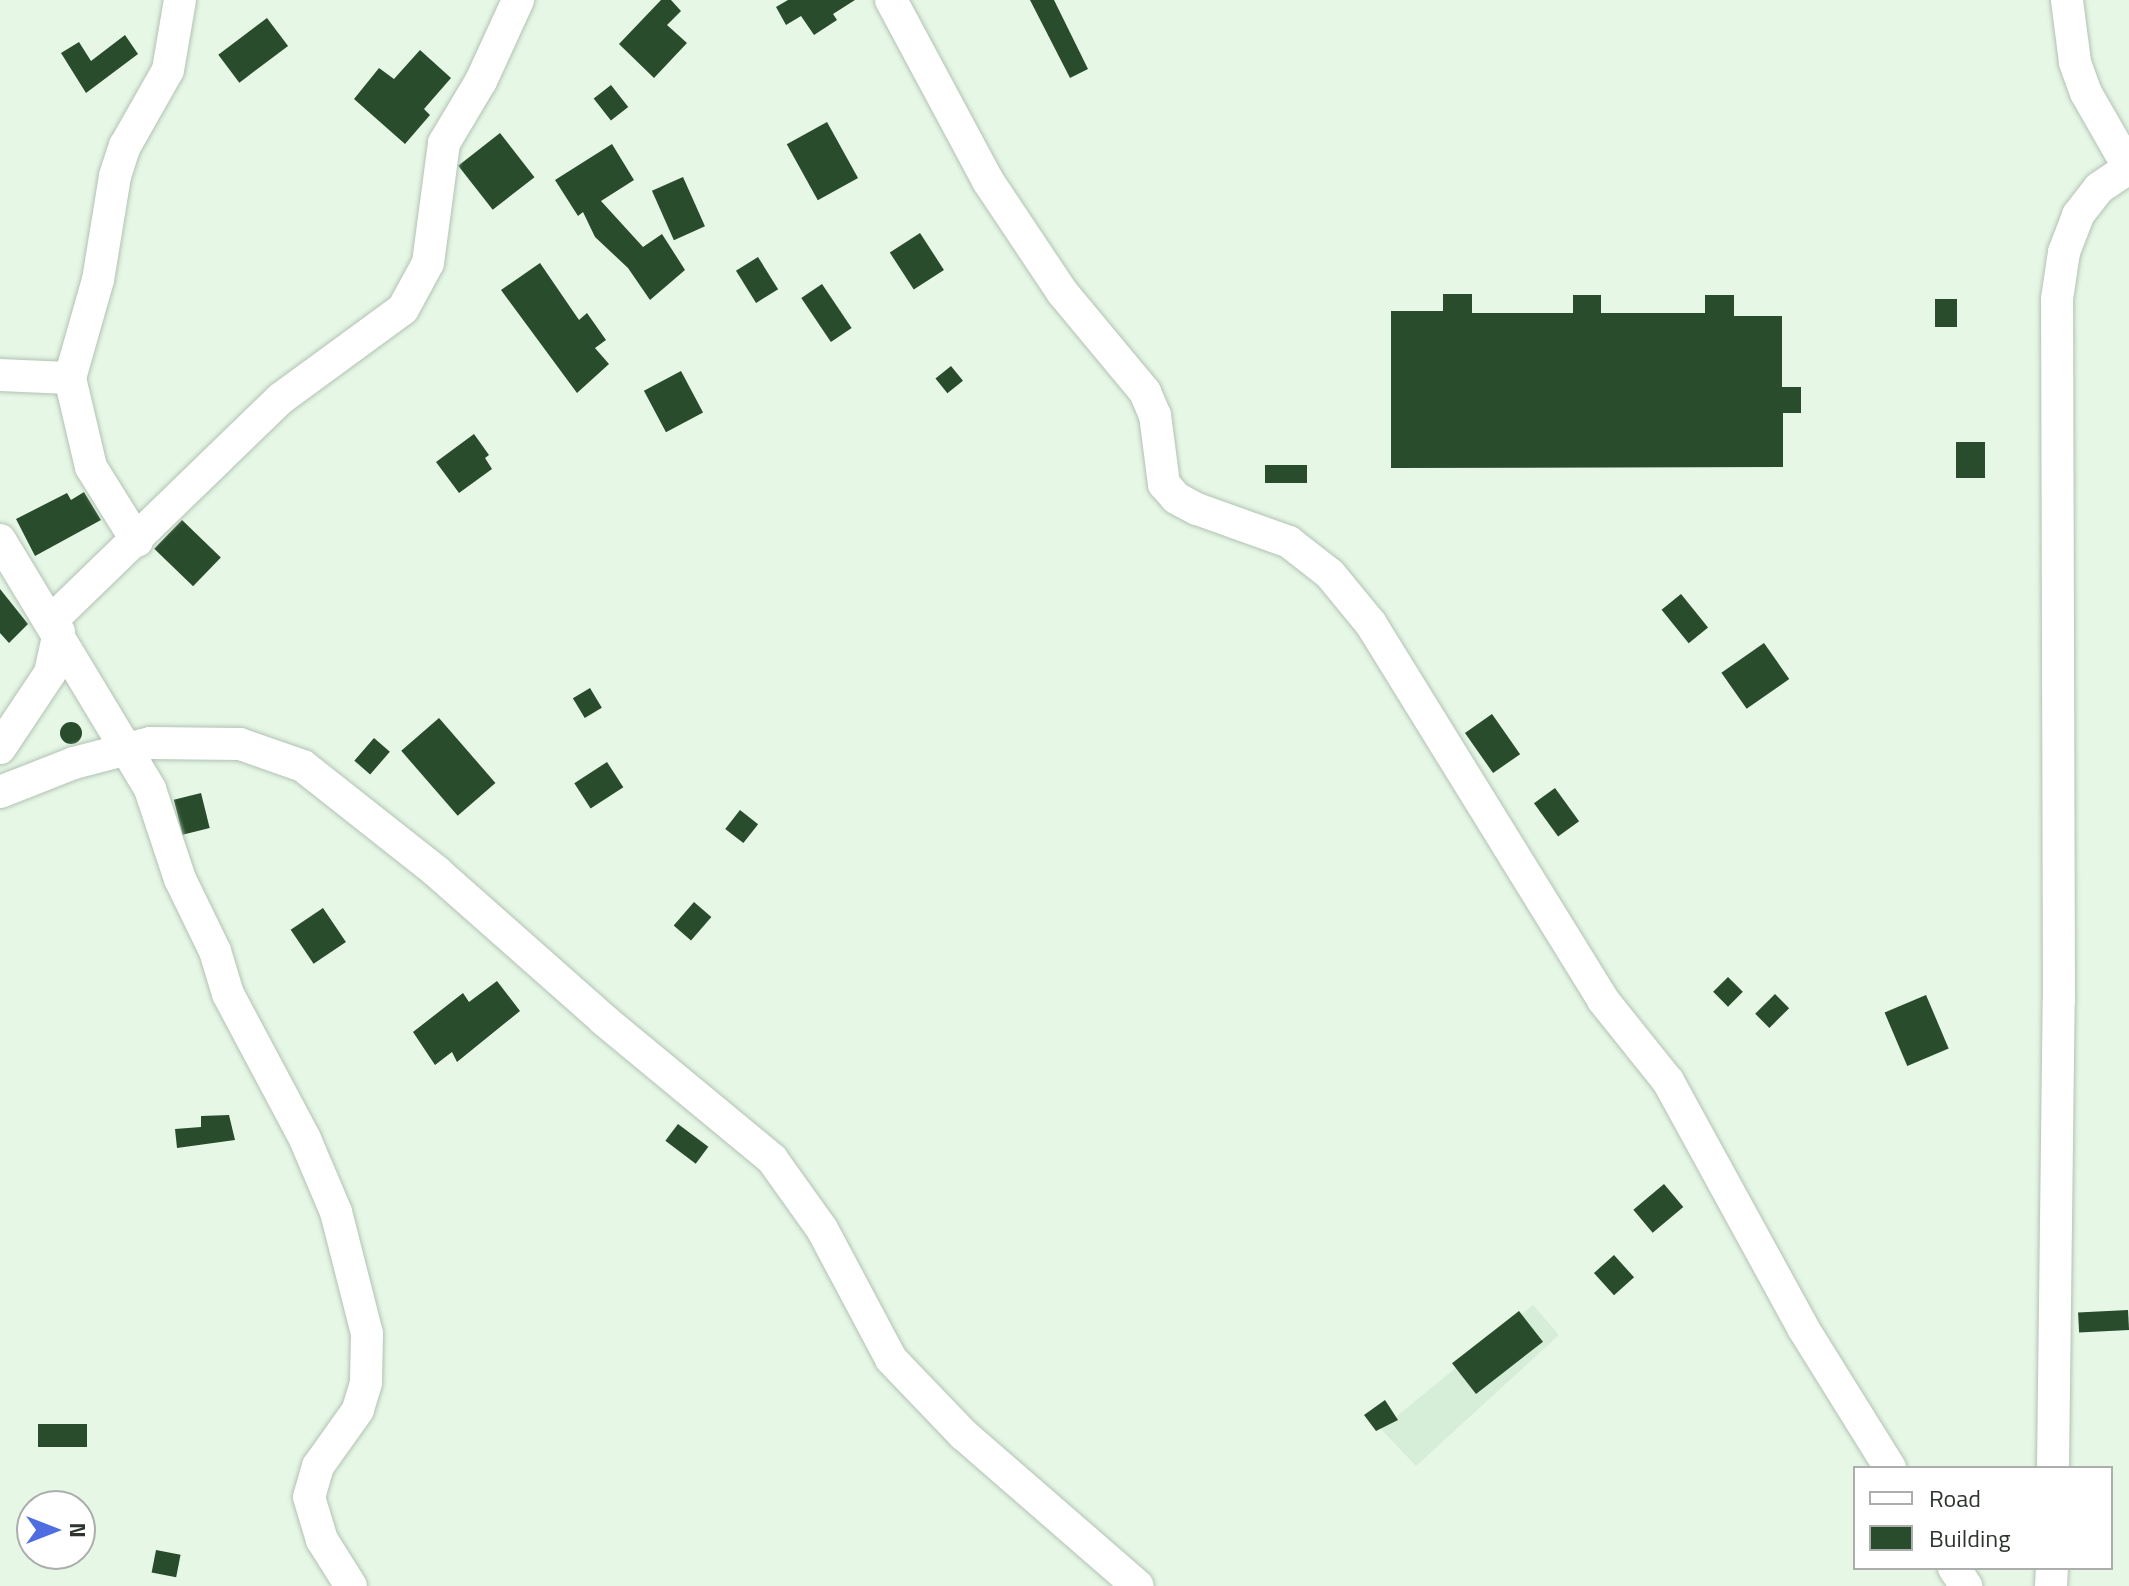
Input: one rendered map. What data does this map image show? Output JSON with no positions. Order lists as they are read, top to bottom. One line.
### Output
{"legend":["Road","Building"],"north":"right"}
